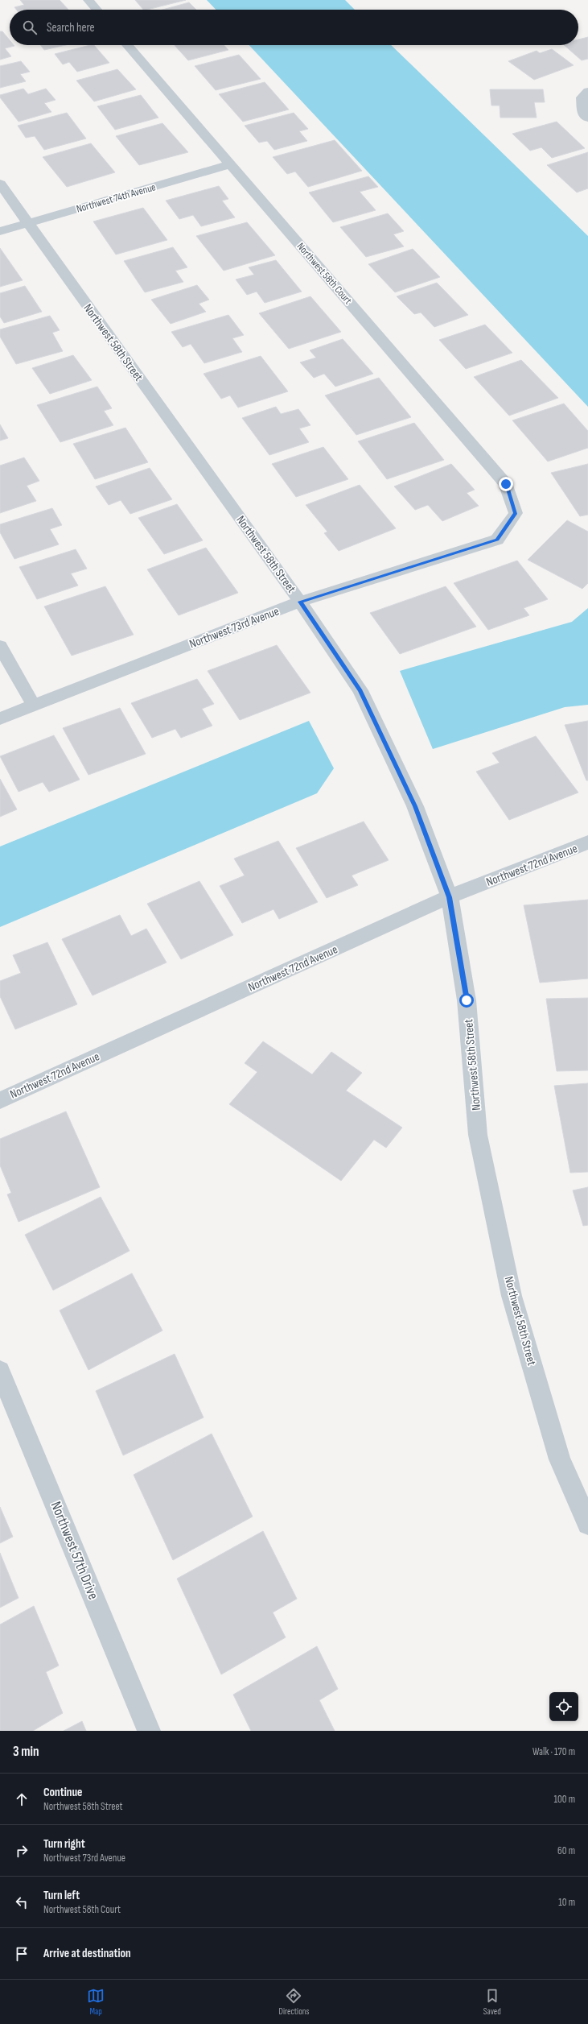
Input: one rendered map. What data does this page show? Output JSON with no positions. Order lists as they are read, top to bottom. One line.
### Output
{"streets":{"street":["Northwest 74th Avenue","Northwest 58th Court","Northwest 58th Street","Northwest 73rd Avenue","Northwest 72nd Avenue","Northwest 57th Drive"]},"crossings":[["Northwest 74th Avenue","Northwest 58th Court"],["Northwest 74th Avenue","Northwest 58th Street"],["Northwest 58th Court","Northwest 73rd Avenue"],["Northwest 58th Street","Northwest 73rd Avenue"],["Northwest 58th Street","Northwest 72nd Avenue"]],"page":{"search":"Search here","heading":["3 min","Walk · 170 m"],"list":[["Continue","Northwest 58th Street","100 m"],["Turn right","Northwest 73rd Avenue","60 m"],["Turn left","Northwest 58th Court","10 m"],"Arrive at destination"],"nav":["Map","Directions","Saved"]}}
